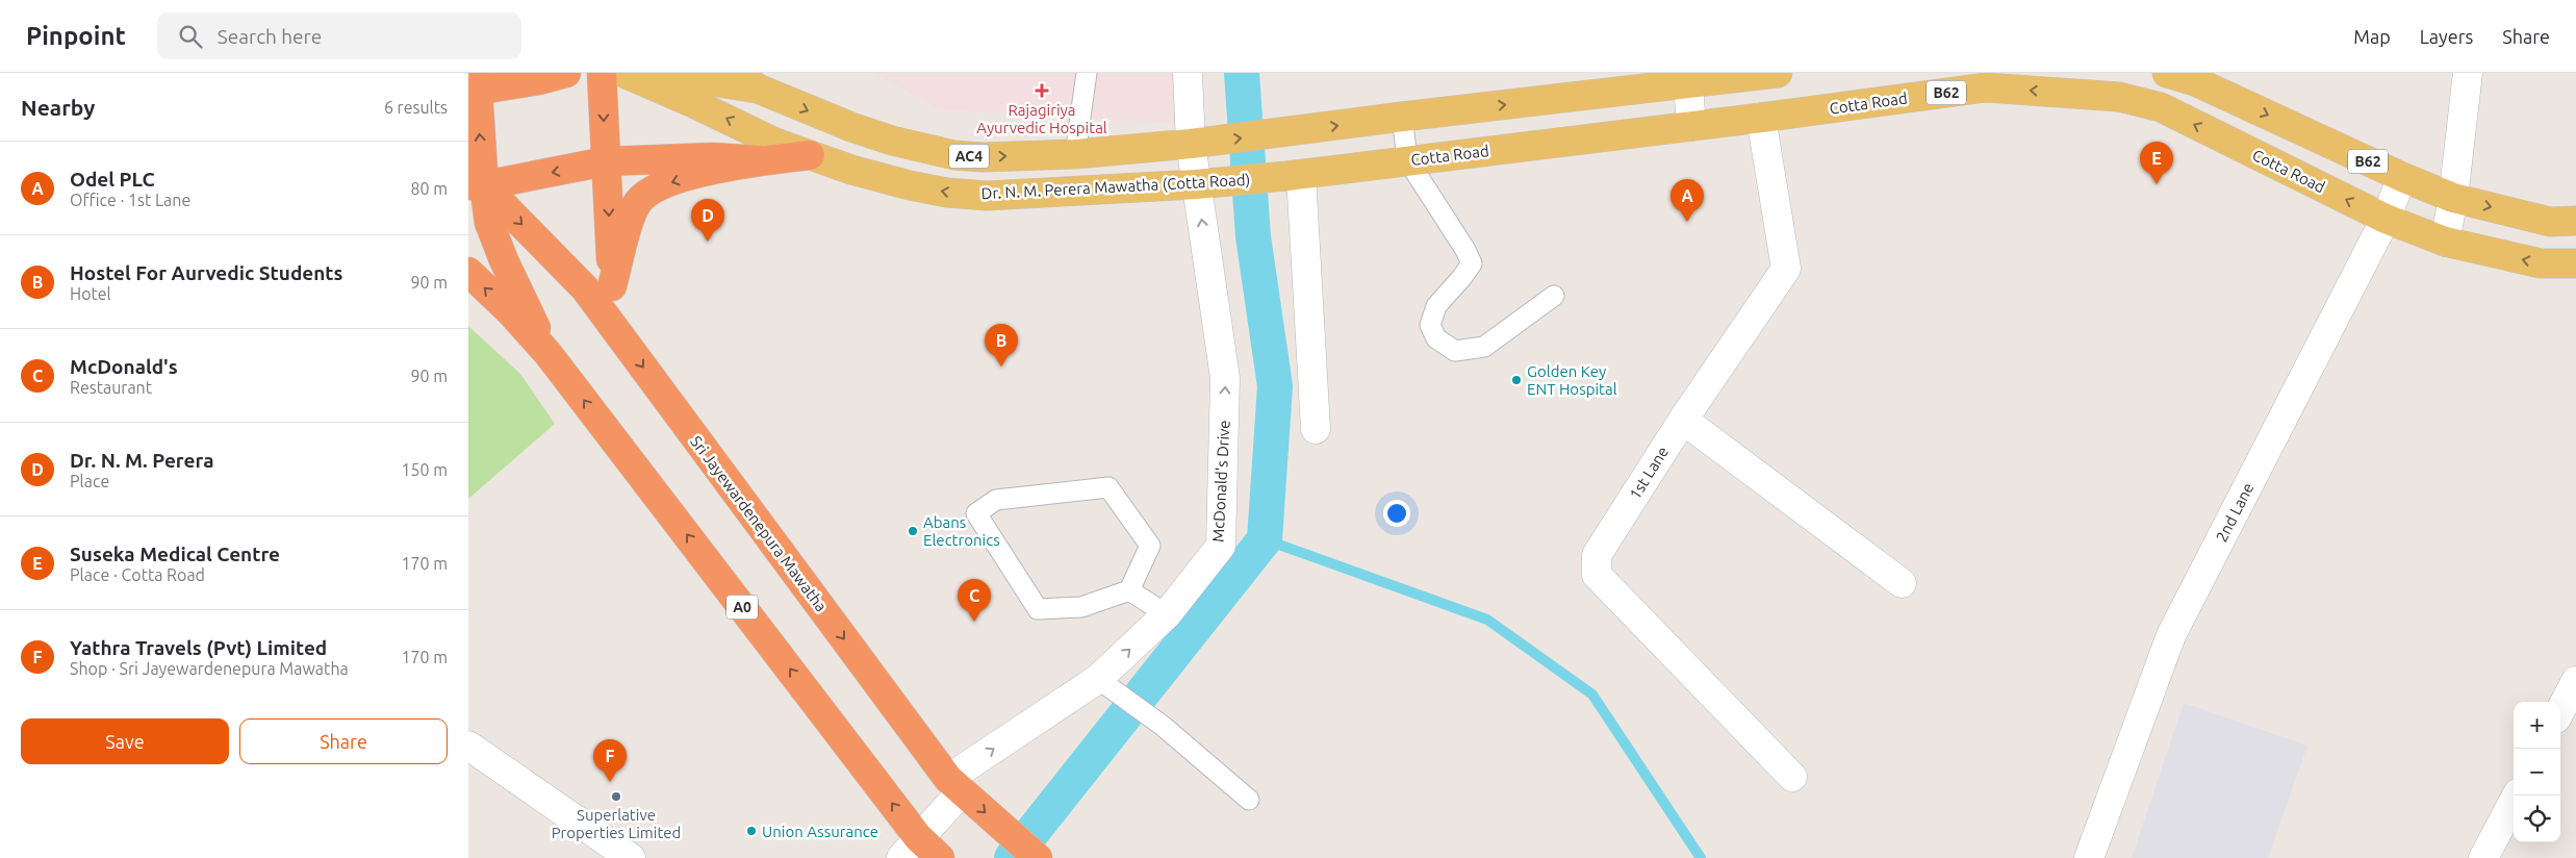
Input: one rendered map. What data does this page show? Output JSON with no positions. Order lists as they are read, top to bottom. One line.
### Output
{"streets":{"highway":["Sri Jayewardenepura Mawatha","A0"],"main road":["B62","Cotta Road","AC4","Dr. N. M. Perera Mawatha (Cotta Road)"],"street":["1st Lane","McDonald's Drive","2nd Lane"]},"crossings":[["B62","2nd Lane"],["Cotta Road","Dr. N. M. Perera Mawatha (Cotta Road)"],["Cotta Road","1st Lane"],["Cotta Road","2nd Lane"],["AC4","McDonald's Drive"],["Dr. N. M. Perera Mawatha (Cotta Road)","McDonald's Drive"],["McDonald's Drive","Sri Jayewardenepura Mawatha"],["McDonald's Drive","A0"]],"one_way":["McDonald's Drive"],"places":{"health":["Rajagiriya Ayurvedic Hospital"],"other":["Golden Key ENT Hospital","Abans Electronics","Superlative Properties Limited","Union Assurance"]},"page":{"header":"Pinpoint","search":"Search here","nav":["Map","Layers","Share"],"heading":["Nearby","6 results"],"list":[{"mark":"A","name":"Odel PLC","note":"Office · 1st Lane","value":"80 m"},{"mark":"B","name":"Hostel For Aurvedic Students","note":"Hotel","value":"90 m"},{"mark":"C","name":"McDonald's","note":"Restaurant","value":"90 m"},{"mark":"D","name":"Dr. N. M. Perera","note":"Place","value":"150 m"},{"mark":"E","name":"Suseka Medical Centre","note":"Place · Cotta Road","value":"170 m"},{"mark":"F","name":"Yathra Travels (Pvt) Limited","note":"Shop · Sri Jayewardenepura Mawatha","value":"170 m"}],"pins":["E","A","D","B","C","F"],"map_buttons":["+","−"],"buttons":["Save","Share"]}}
